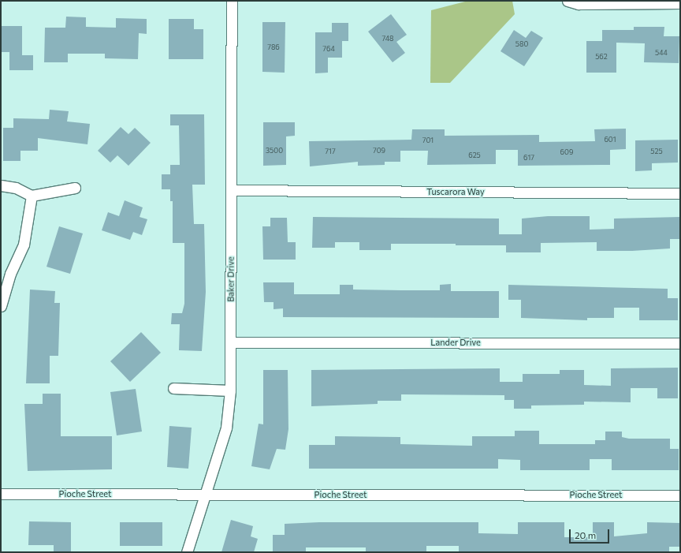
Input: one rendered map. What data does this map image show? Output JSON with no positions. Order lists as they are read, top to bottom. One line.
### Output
{"streets":{"street":["Tuscarora Way","Baker Drive","Lander Drive","Pioche Street"]},"crossings":[["Tuscarora Way","Baker Drive"],["Baker Drive","Lander Drive"],["Baker Drive","Pioche Street"]],"house_numbers":["748","580","786","764","544","562","601","701","3500","709","717","525","609","625","617"],"scale_bar":"20 m"}
